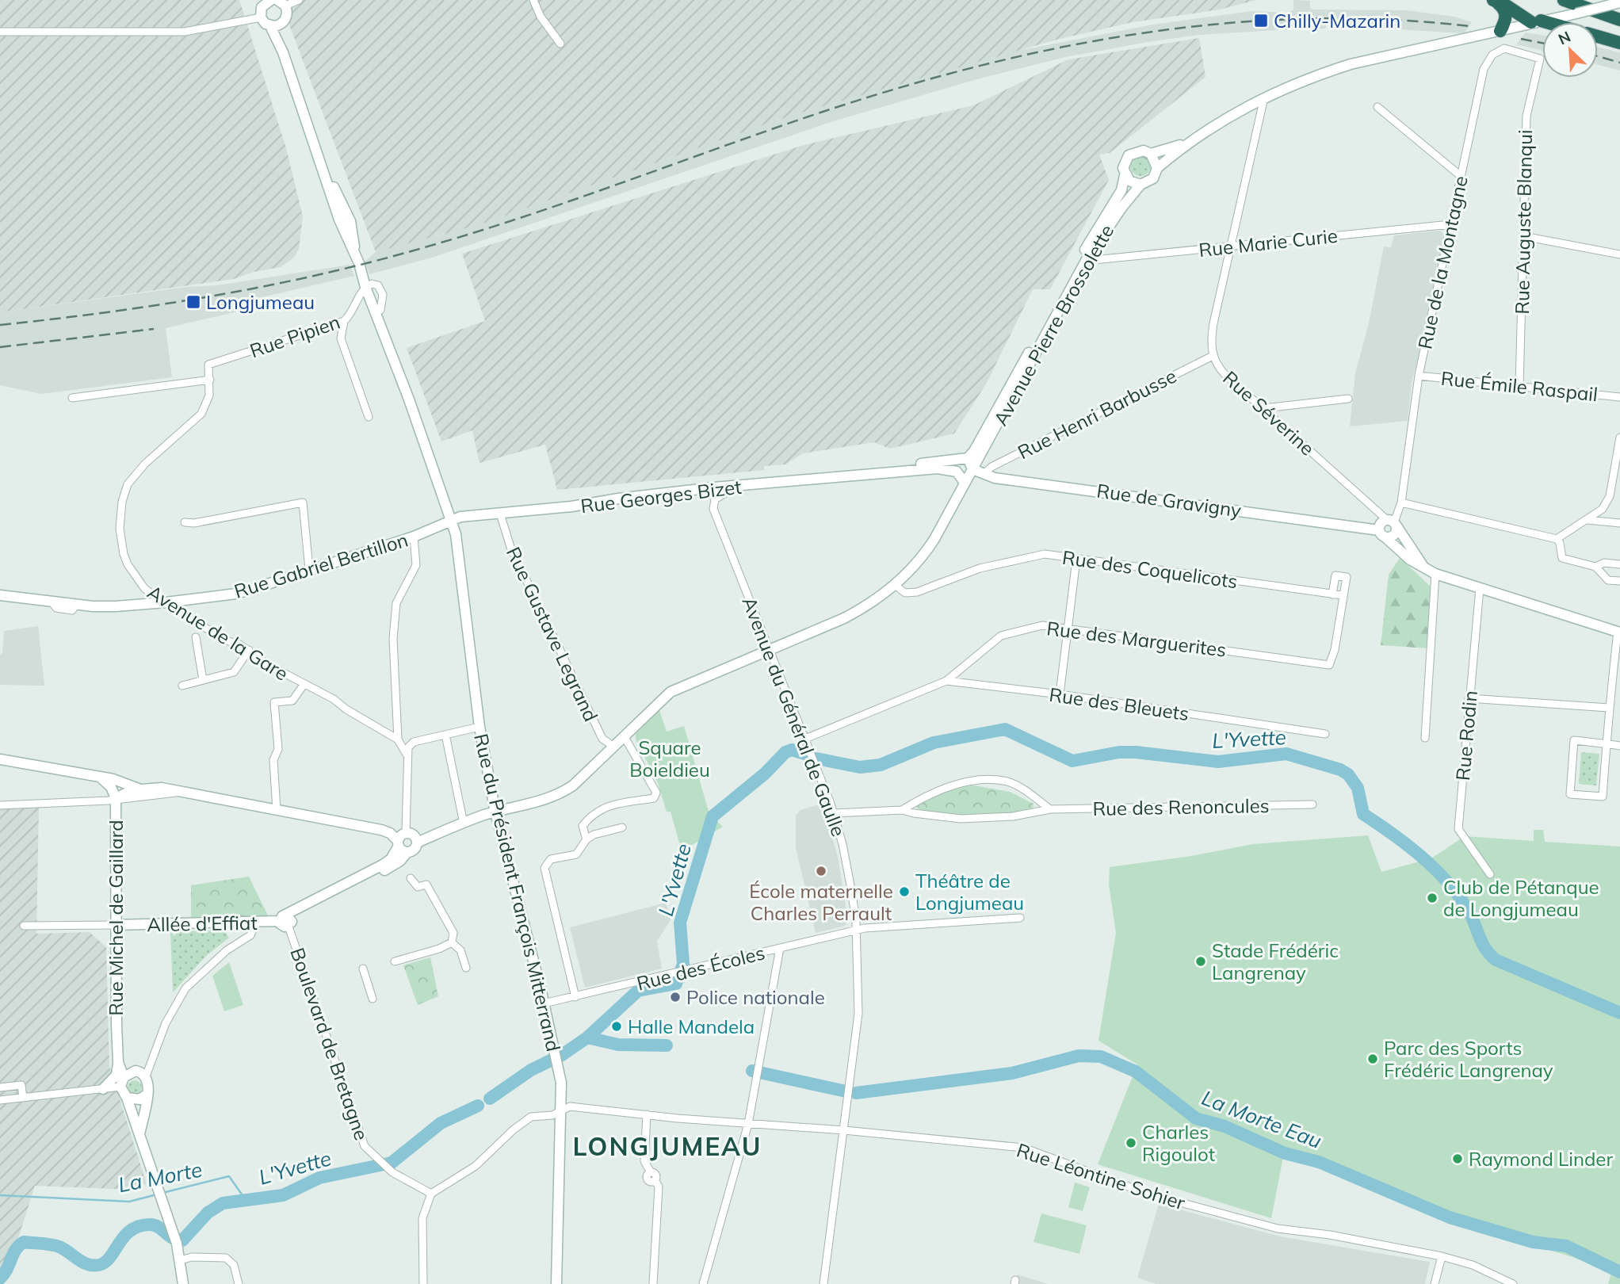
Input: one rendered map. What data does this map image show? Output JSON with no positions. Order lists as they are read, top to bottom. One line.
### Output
{"streets":{"main road":["Avenue Pierre Brossolette","Rue Georges Bizet","Rue de Gravigny","Rue Gabriel Bertillon","Rue du Président François Mitterrand","Rue Michel de Gaillard","Allée d'Effiat"],"street":["Rue Auguste Blanqui","Rue Marie Curie","Rue de la Montagne","Rue Pipien","Rue Émile Raspail","Rue Séverine","Rue Henri Barbusse","Rue des Coquelicots","Avenue de la Gare","Rue Gustave Legrand","Rue des Marguerites","Rue des Bleuets","Avenue du Général de Gaulle","Rue Rodin","Rue des Renoncules","Rue des Écoles","Boulevard de Bretagne","Rue Léontine Sohier"]},"crossings":[["Rue Auguste Blanqui","Rue de la Montagne"],["Rue Auguste Blanqui","Rue Émile Raspail"],["Rue Marie Curie","Rue de la Montagne"],["Rue Marie Curie","Avenue Pierre Brossolette"],["Rue Marie Curie","Rue Séverine"],["Rue de la Montagne","Rue Émile Raspail"],["Rue de la Montagne","Rue Séverine"],["Avenue Pierre Brossolette","Rue Georges Bizet"],["Avenue Pierre Brossolette","Rue de Gravigny"],["Avenue Pierre Brossolette","Rue des Coquelicots"],["Avenue Pierre Brossolette","Rue Gustave Legrand"],["Avenue Pierre Brossolette","Avenue du Général de Gaulle"],["Avenue Pierre Brossolette","Rue du Président François Mitterrand"],["Rue Pipien","Avenue de la Gare"],["Rue Pipien","Rue du Président François Mitterrand"],["Rue Séverine","Rue Henri Barbusse"],["Rue Henri Barbusse","Rue de Gravigny"],["Rue Georges Bizet","Rue Gabriel Bertillon"],["Rue Georges Bizet","Rue Gustave Legrand"],["Rue Georges Bizet","Avenue du Général de Gaulle"],["Rue Georges Bizet","Rue du Président François Mitterrand"],["Rue Gabriel Bertillon","Avenue de la Gare"],["Rue Gabriel Bertillon","Rue du Président François Mitterrand"],["Rue des Coquelicots","Rue des Marguerites"],["Rue des Marguerites","Rue des Bleuets"],["Rue des Marguerites","Avenue du Général de Gaulle"],["Avenue du Général de Gaulle","Rue des Renoncules"],["Avenue du Général de Gaulle","Rue des Écoles"],["Avenue du Général de Gaulle","Rue Léontine Sohier"],["Rue du Président François Mitterrand","Rue des Écoles"],["Rue du Président François Mitterrand","Rue Léontine Sohier"],["Rue Michel de Gaillard","Allée d'Effiat"],["Allée d'Effiat","Boulevard de Bretagne"],["Boulevard de Bretagne","Rue Léontine Sohier"]],"districts":["LONGJUMEAU"],"water":["L'Yvette","La Morte Eau","La Morte"],"parks":["Square Boieldieu"],"places":{"transit":["Chilly-Mazarin","Longjumeau"],"other":["École maternelle Charles Perrault","Théâtre de Longjumeau","Club de Pétanque de Longjumeau","Stade Frédéric Langrenay","Police nationale","Halle Mandela","Parc des Sports Frédéric Langrenay","Charles Rigoulot","Raymond Linder"]},"north":"top left"}
